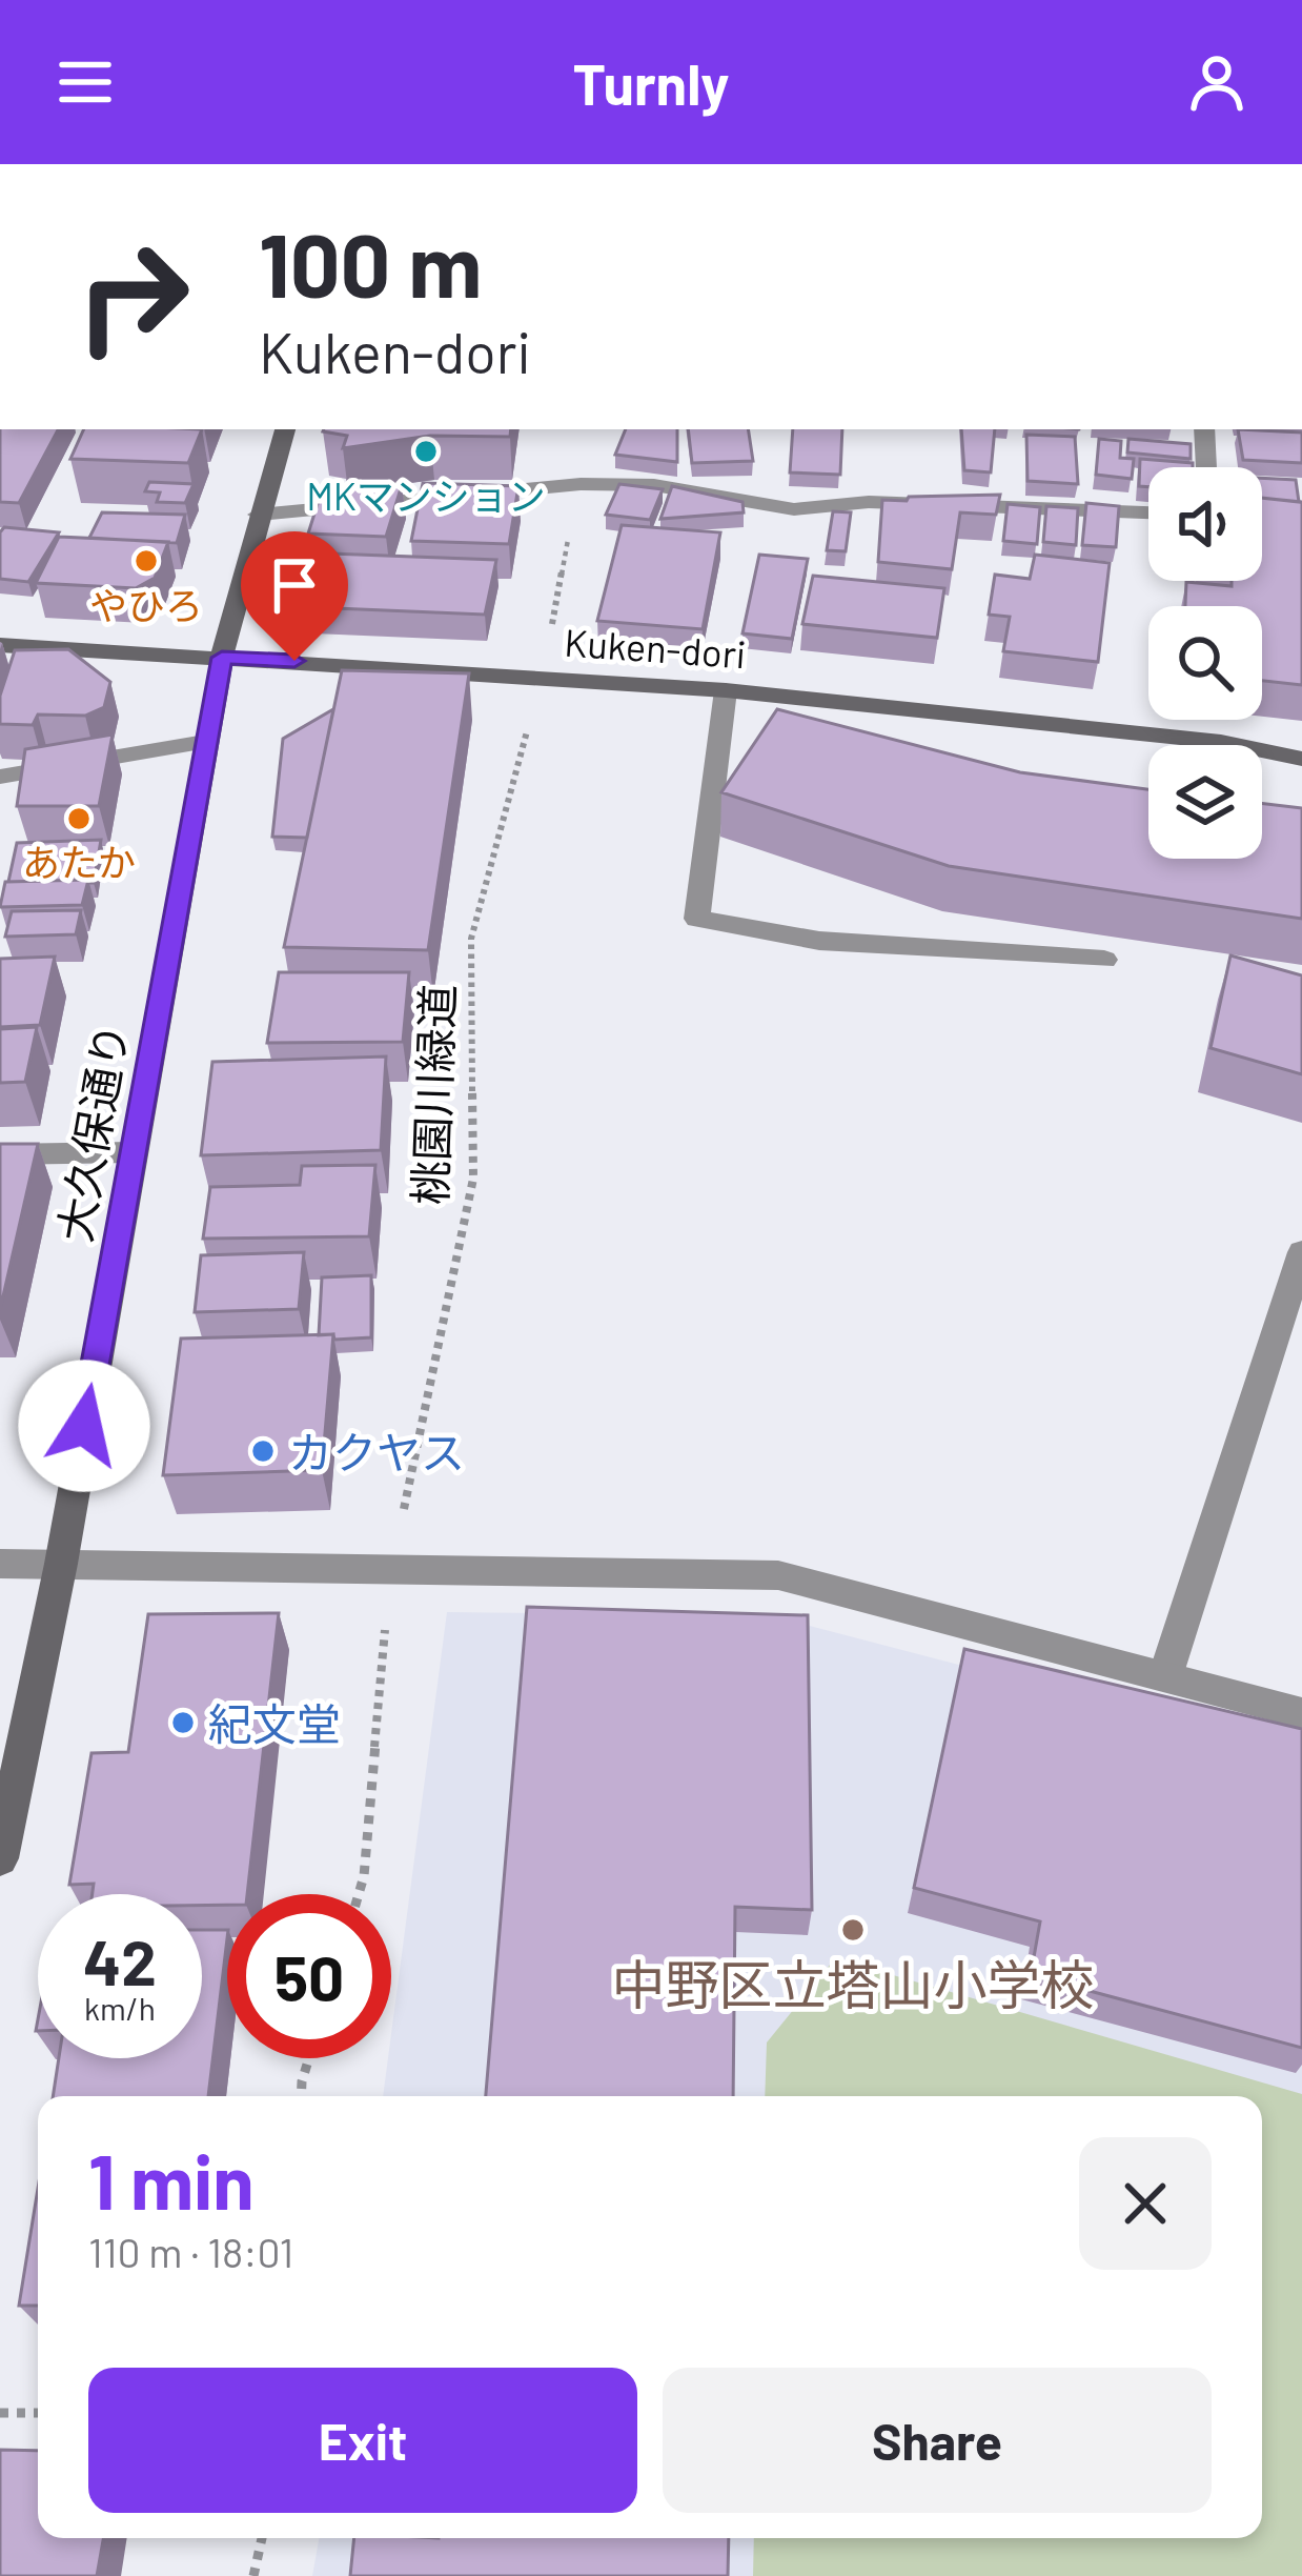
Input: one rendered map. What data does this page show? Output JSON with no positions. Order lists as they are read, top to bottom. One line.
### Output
{"streets":{"main road":["Kuken-dori","大久保通り"],"path":["桃園川緑道"]},"crossings":[["Kuken-dori","桃園川緑道"],["Kuken-dori","大久保通り"]],"places":["MKマンション","やひろ","あたか","カクヤス","紀文堂","中野区立塔山小学校"],"page":{"header":"Turnly","turn":["100 m","Kuken-dori"],"speed":"42 km/h","limit":"50","heading":["1 min","110 m · 18:01"],"buttons":["Exit","Share"]}}
